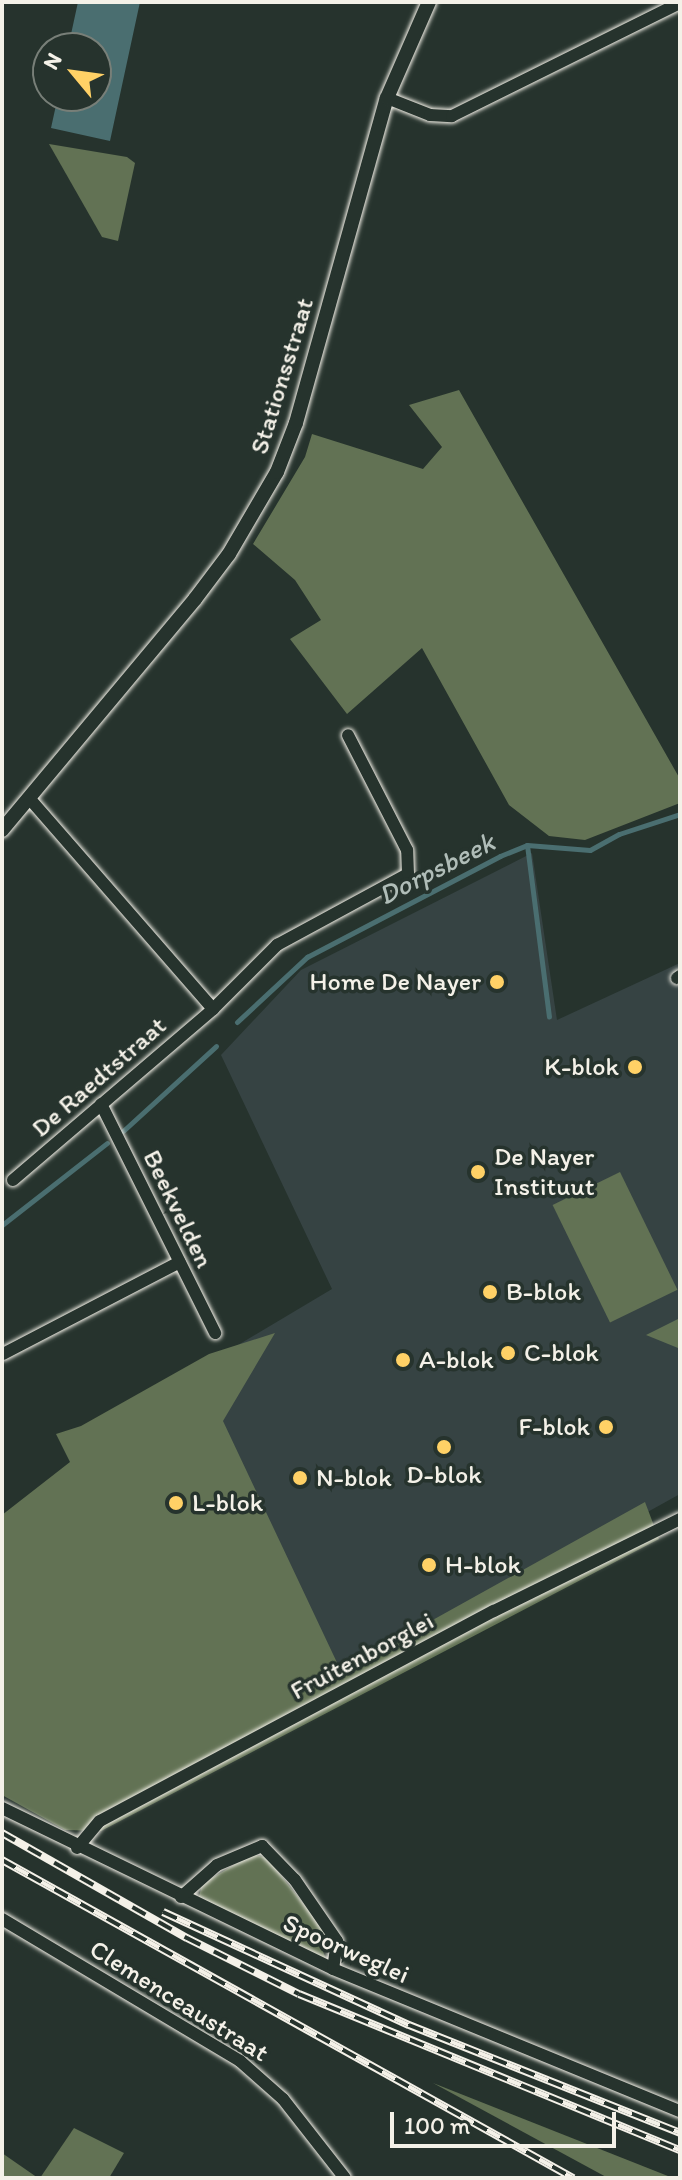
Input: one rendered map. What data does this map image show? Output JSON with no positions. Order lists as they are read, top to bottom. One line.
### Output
{"streets":{"street":["Stationsstraat","De Raedtstraat","Beekvelden","Fruitenborglei","Spoorweglei","Clemenceaustraat"]},"crossings":[["De Raedtstraat","Beekvelden"],["Fruitenborglei","Spoorweglei"]],"water":["Dorpsbeek"],"places":["Home De Nayer","K-blok","De Nayer Instituut","B-blok","C-blok","A-blok","F-blok","D-blok","N-blok","L-blok","H-blok"],"scale_bar":"100 m","north":"top left"}
